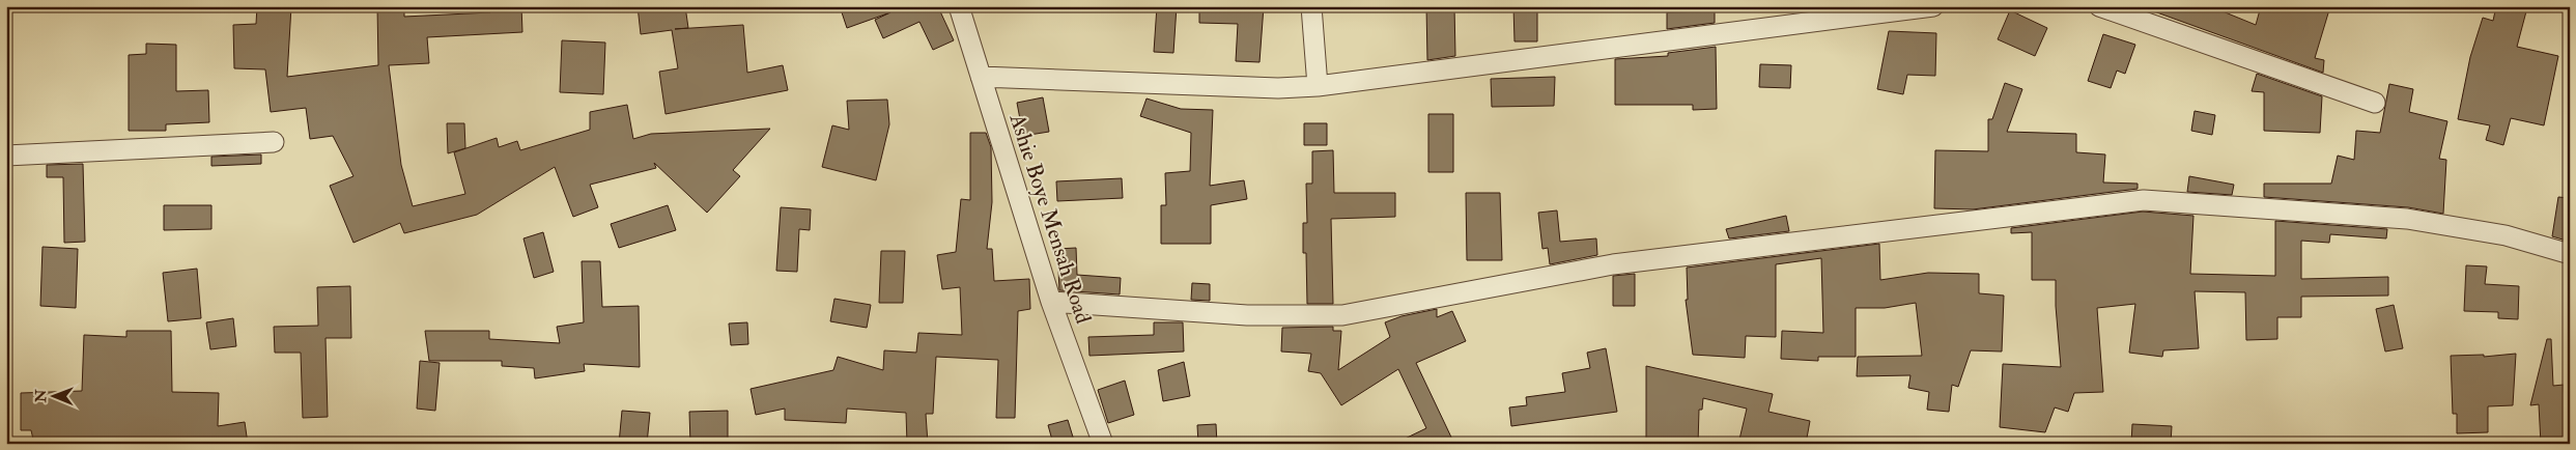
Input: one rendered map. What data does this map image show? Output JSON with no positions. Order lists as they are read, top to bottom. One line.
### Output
{"streets":{"street":["Ashie Boye Mensah Road"]},"north":"left"}
